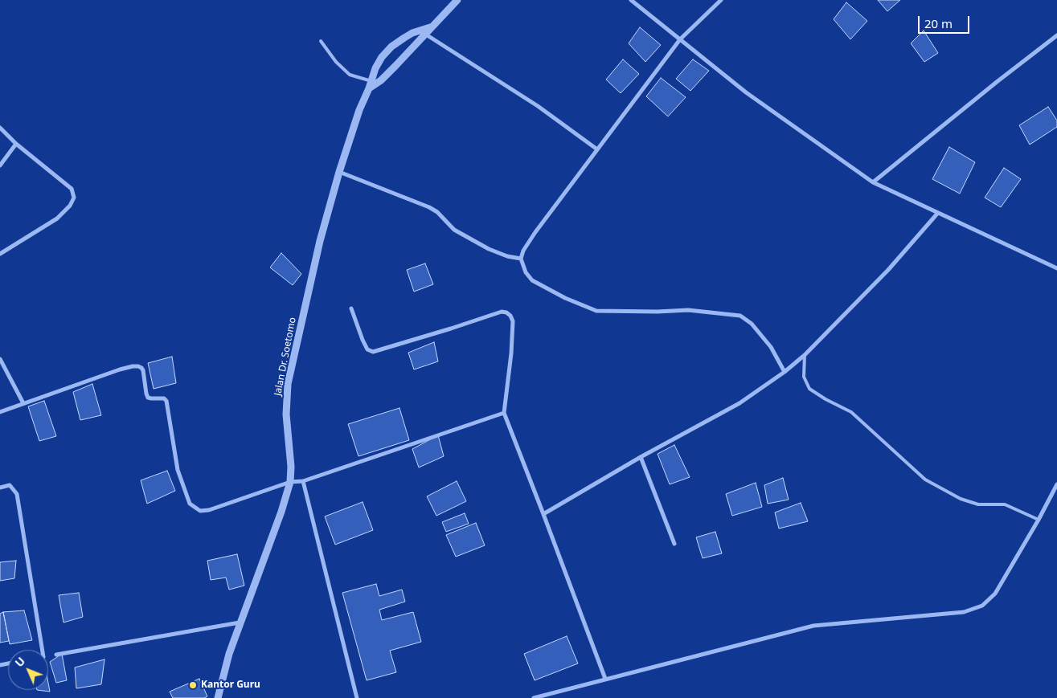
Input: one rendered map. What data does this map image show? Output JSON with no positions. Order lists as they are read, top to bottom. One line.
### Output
{"streets":{"street":["Jalan Dr. Soetomo"]},"places":["Kantor Guru"],"scale_bar":"20 m","north":"top left"}
